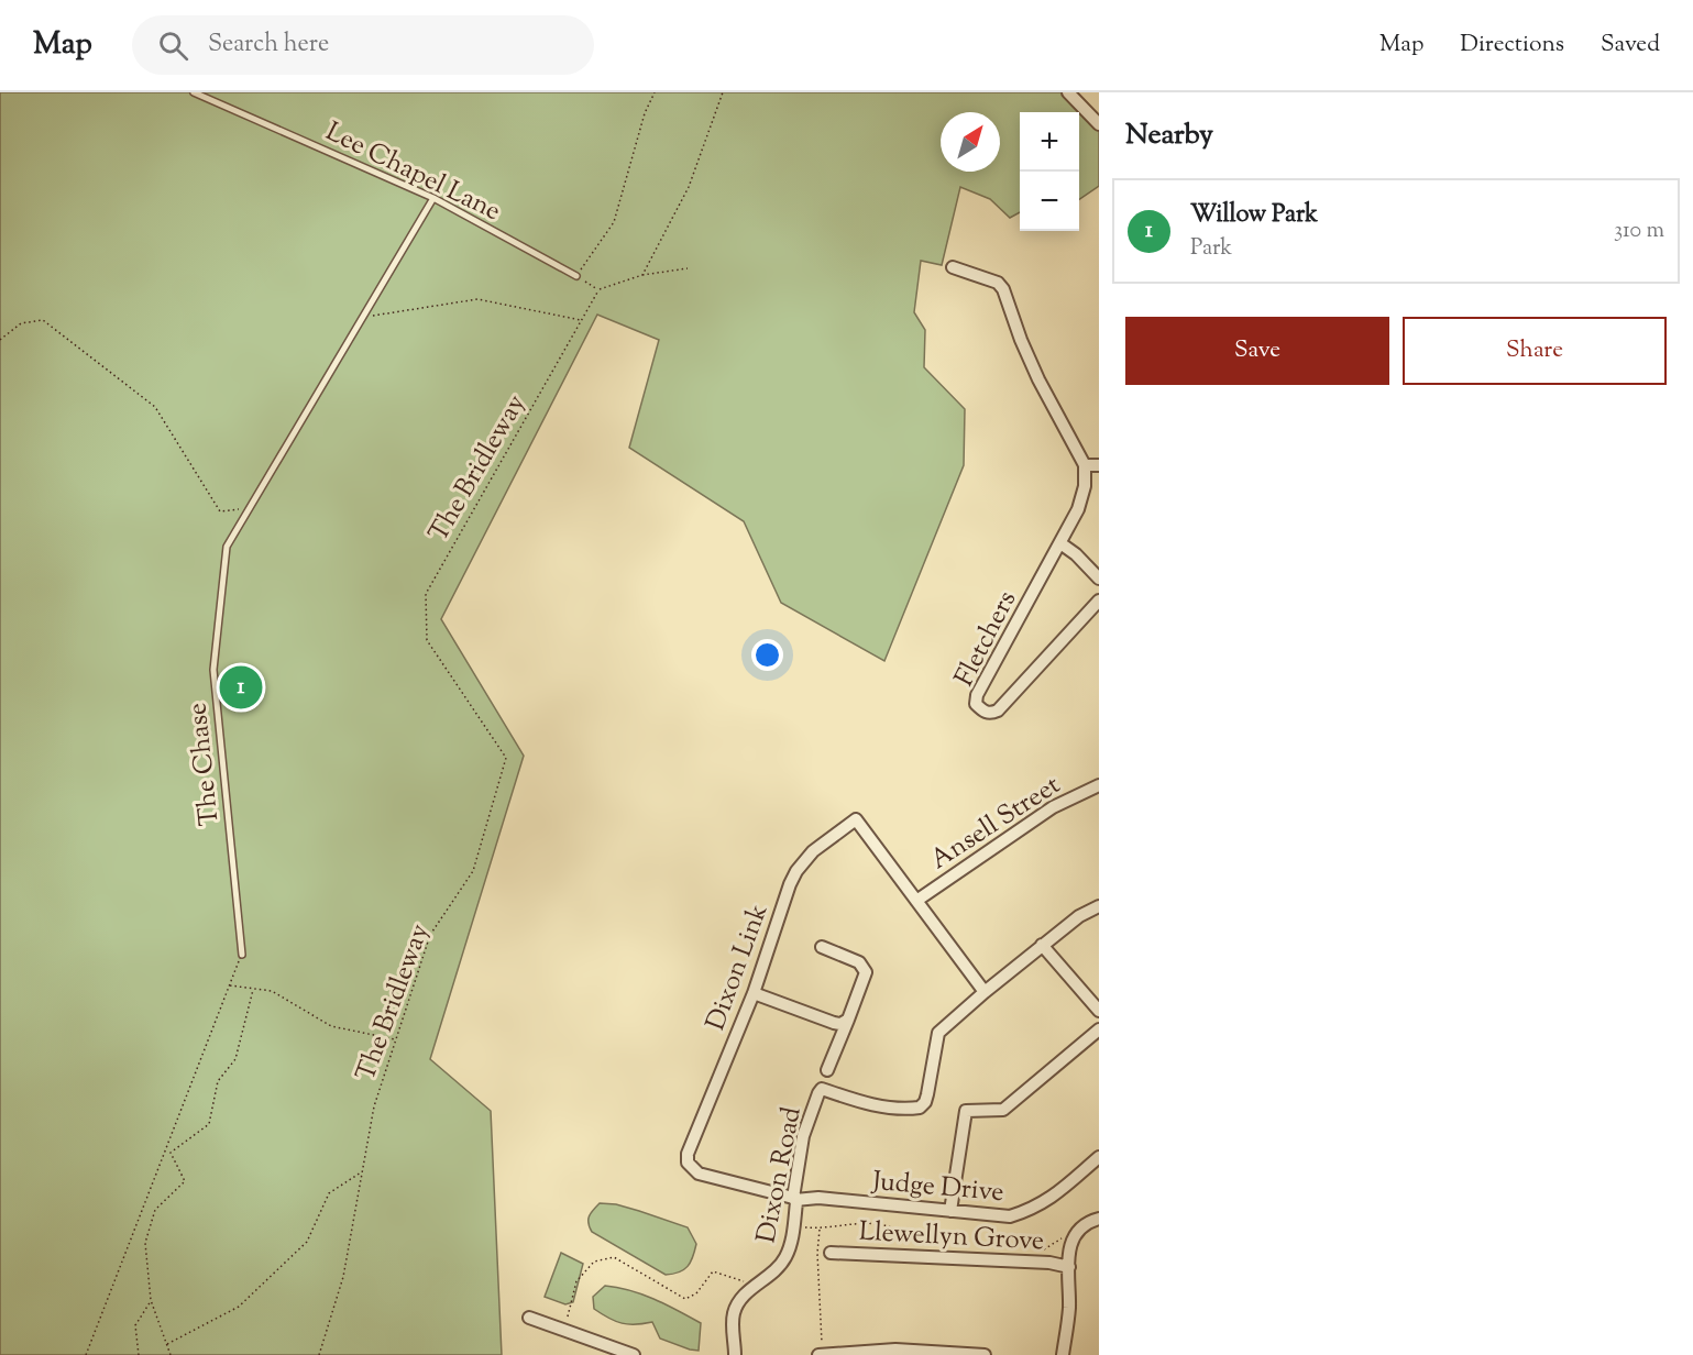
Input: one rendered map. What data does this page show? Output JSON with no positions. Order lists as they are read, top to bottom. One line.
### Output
{"streets":{"street":["Fletchers","Ansell Street","Dixon Link","Dixon Road","Judge Drive","Llewellyn Grove"],"lane":["Lee Chapel Lane","The Chase"],"path":["The Bridleway"]},"crossings":[["Lee Chapel Lane","The Chase"],["Ansell Street","Dixon Link"],["Dixon Link","Dixon Road"],["Dixon Link","Judge Drive"],["Dixon Road","Judge Drive"]],"north":"top right","page":{"header":"Map","search":"Search here","nav":["Map","Directions","Saved"],"heading":"Nearby","map_buttons":["+","−"],"list":[{"mark":"1","name":"Willow Park","note":"Park","value":"310 m"}],"buttons":["Save","Share"],"pins":"1"}}
